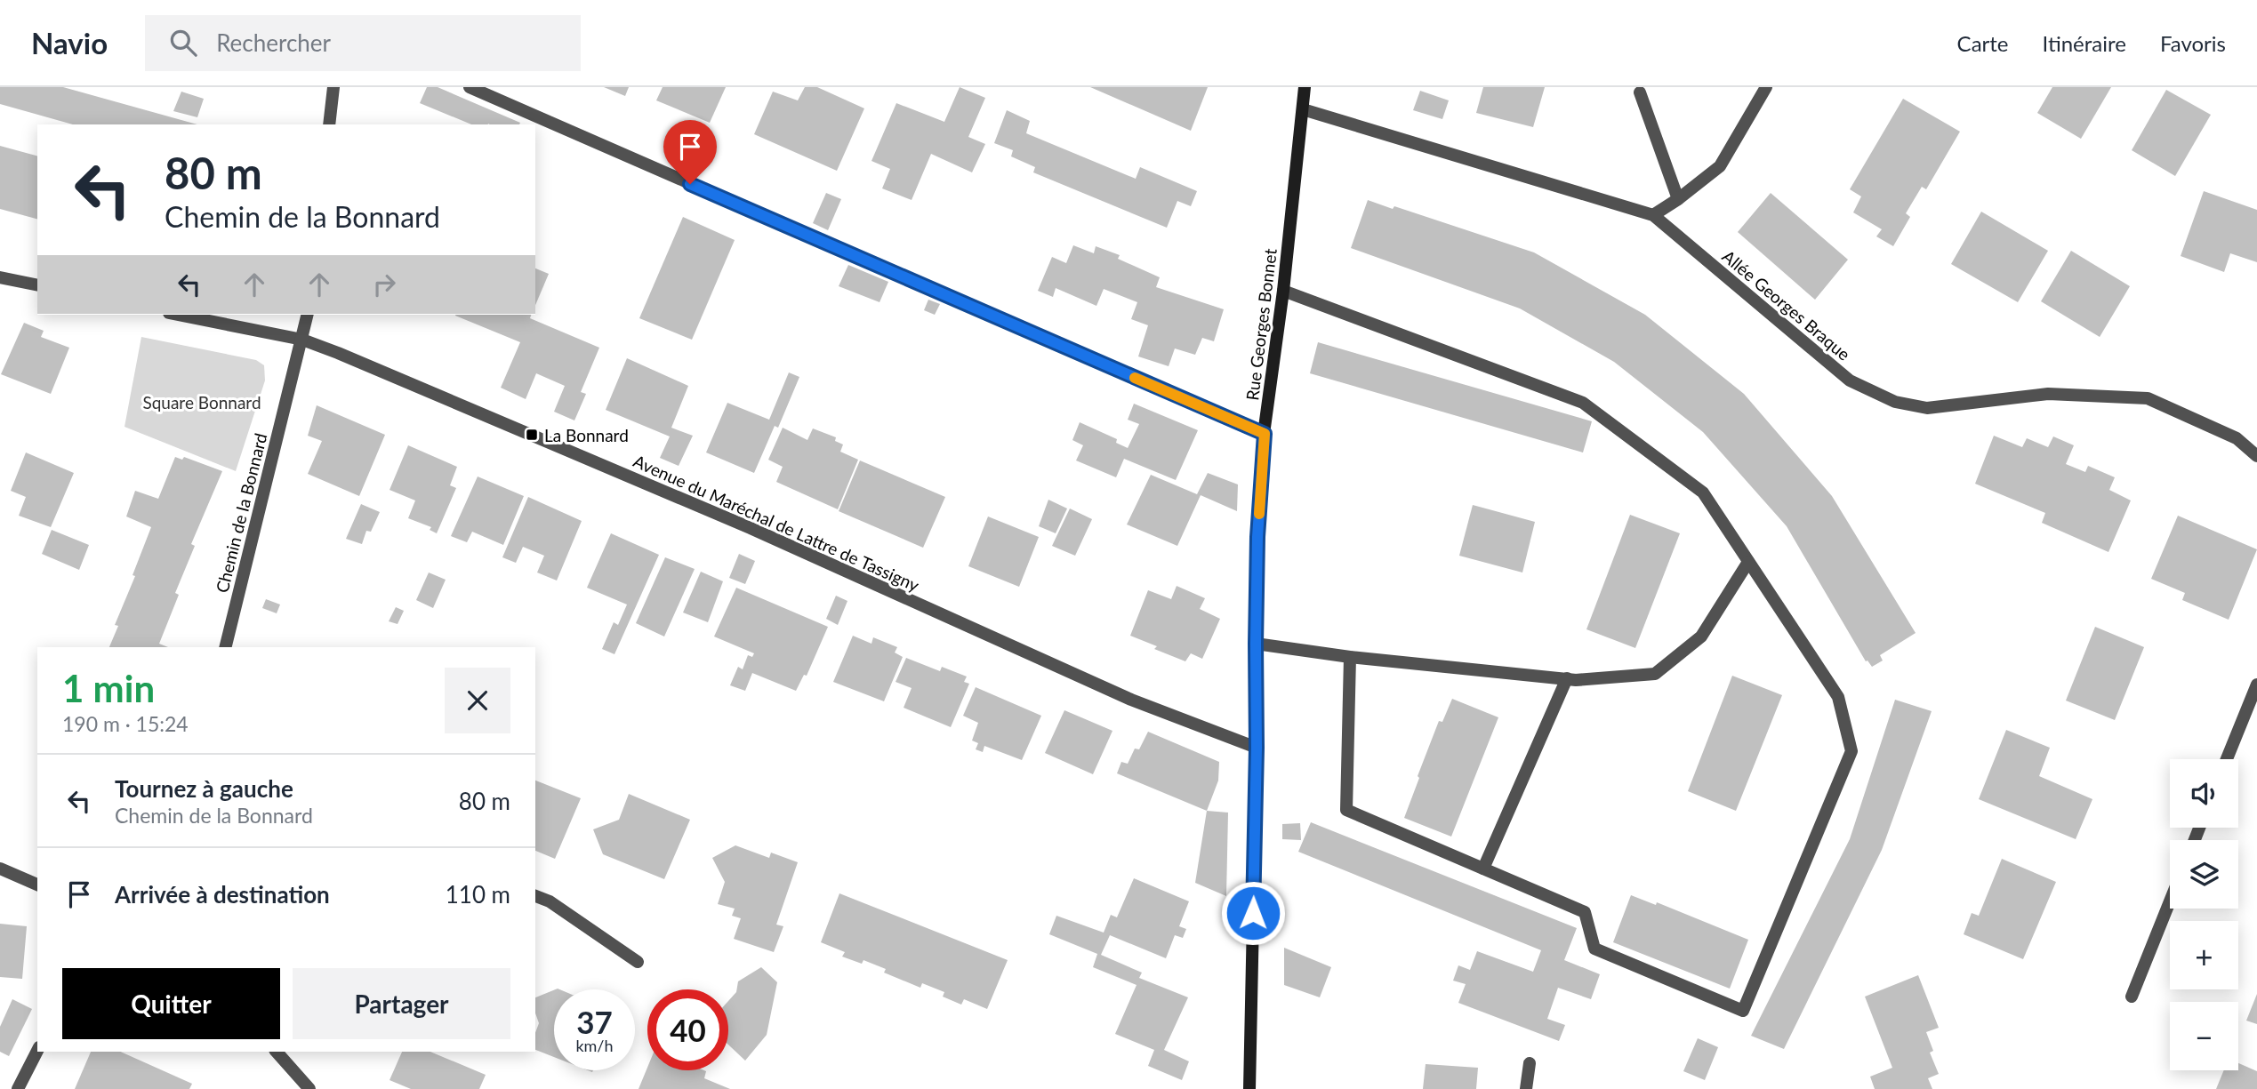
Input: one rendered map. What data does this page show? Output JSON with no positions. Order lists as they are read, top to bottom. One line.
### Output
{"streets":{"street":["Allée Georges Braque","Rue Georges Bonnet","Chemin de la Bonnard","Avenue du Maréchal de Lattre de Tassigny"]},"crossings":[["Allée Georges Braque","Rue Georges Bonnet"],["Rue Georges Bonnet","Avenue du Maréchal de Lattre de Tassigny"],["Chemin de la Bonnard","Avenue du Maréchal de Lattre de Tassigny"]],"parks":["Square Bonnard"],"places":{"transit":["La Bonnard"]},"page":{"header":"Navio","search":"Rechercher","nav":["Carte","Itinéraire","Favoris"],"turn":["80 m","Chemin de la Bonnard"],"heading":["1 min","190 m · 15:24"],"list":[{"name":"Tournez à gauche","note":"Chemin de la Bonnard","value":"80 m"},{"name":"Arrivée à destination","value":"110 m"}],"map_buttons":["+","−"],"buttons":["Quitter","Partager"],"speed":"37 km/h","limit":"40"}}
